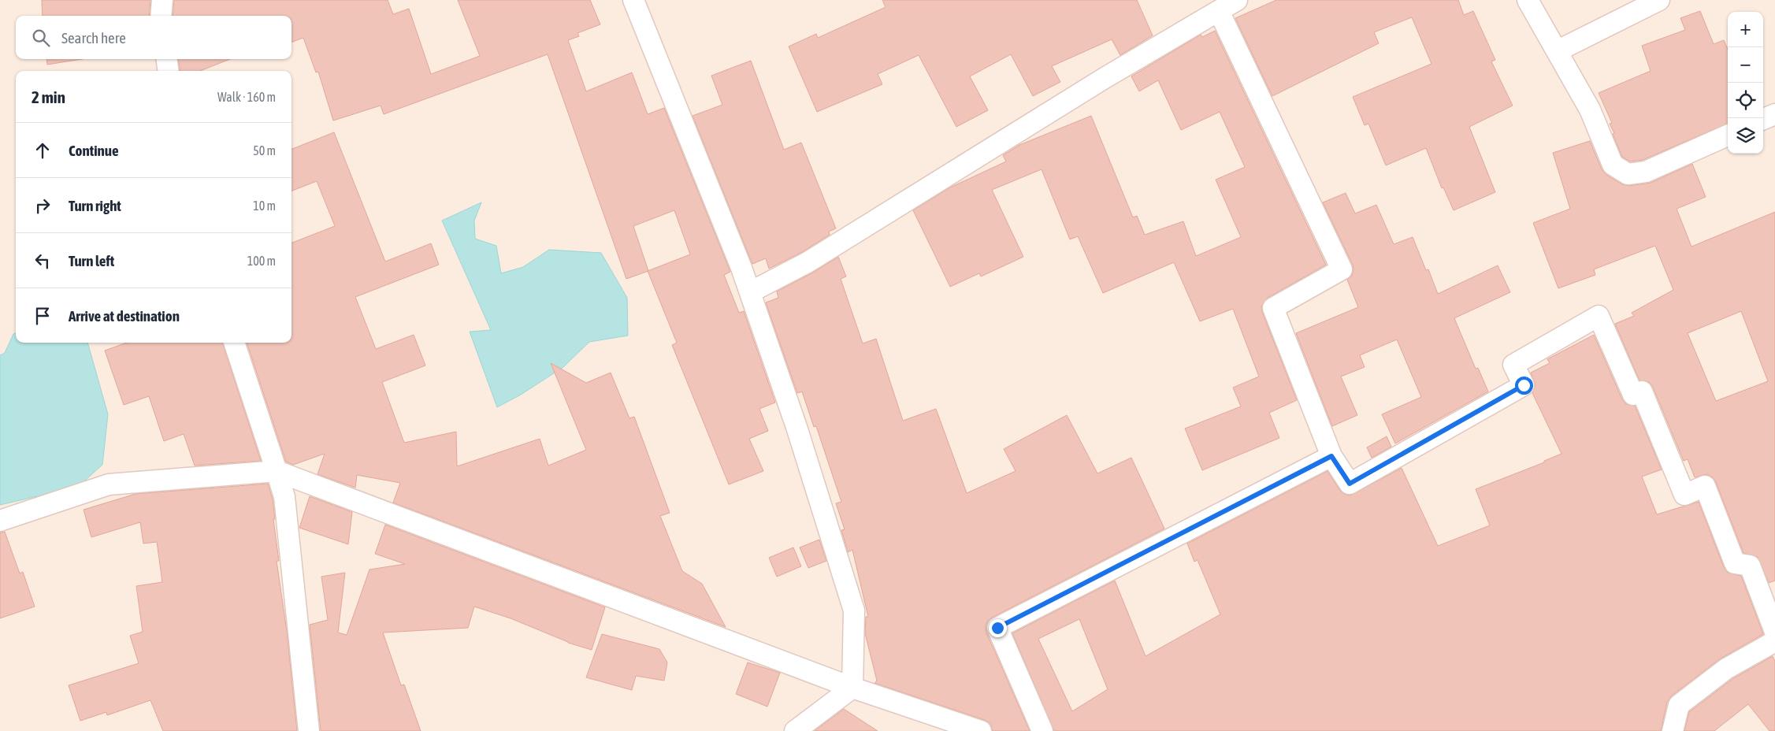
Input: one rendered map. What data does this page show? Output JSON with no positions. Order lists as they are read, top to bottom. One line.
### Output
{"page":{"map_buttons":["+","−"],"search":"Search here","heading":["2 min","Walk · 160 m"],"list":[["Continue","50 m"],["Turn right","10 m"],["Turn left","100 m"],"Arrive at destination"]}}
